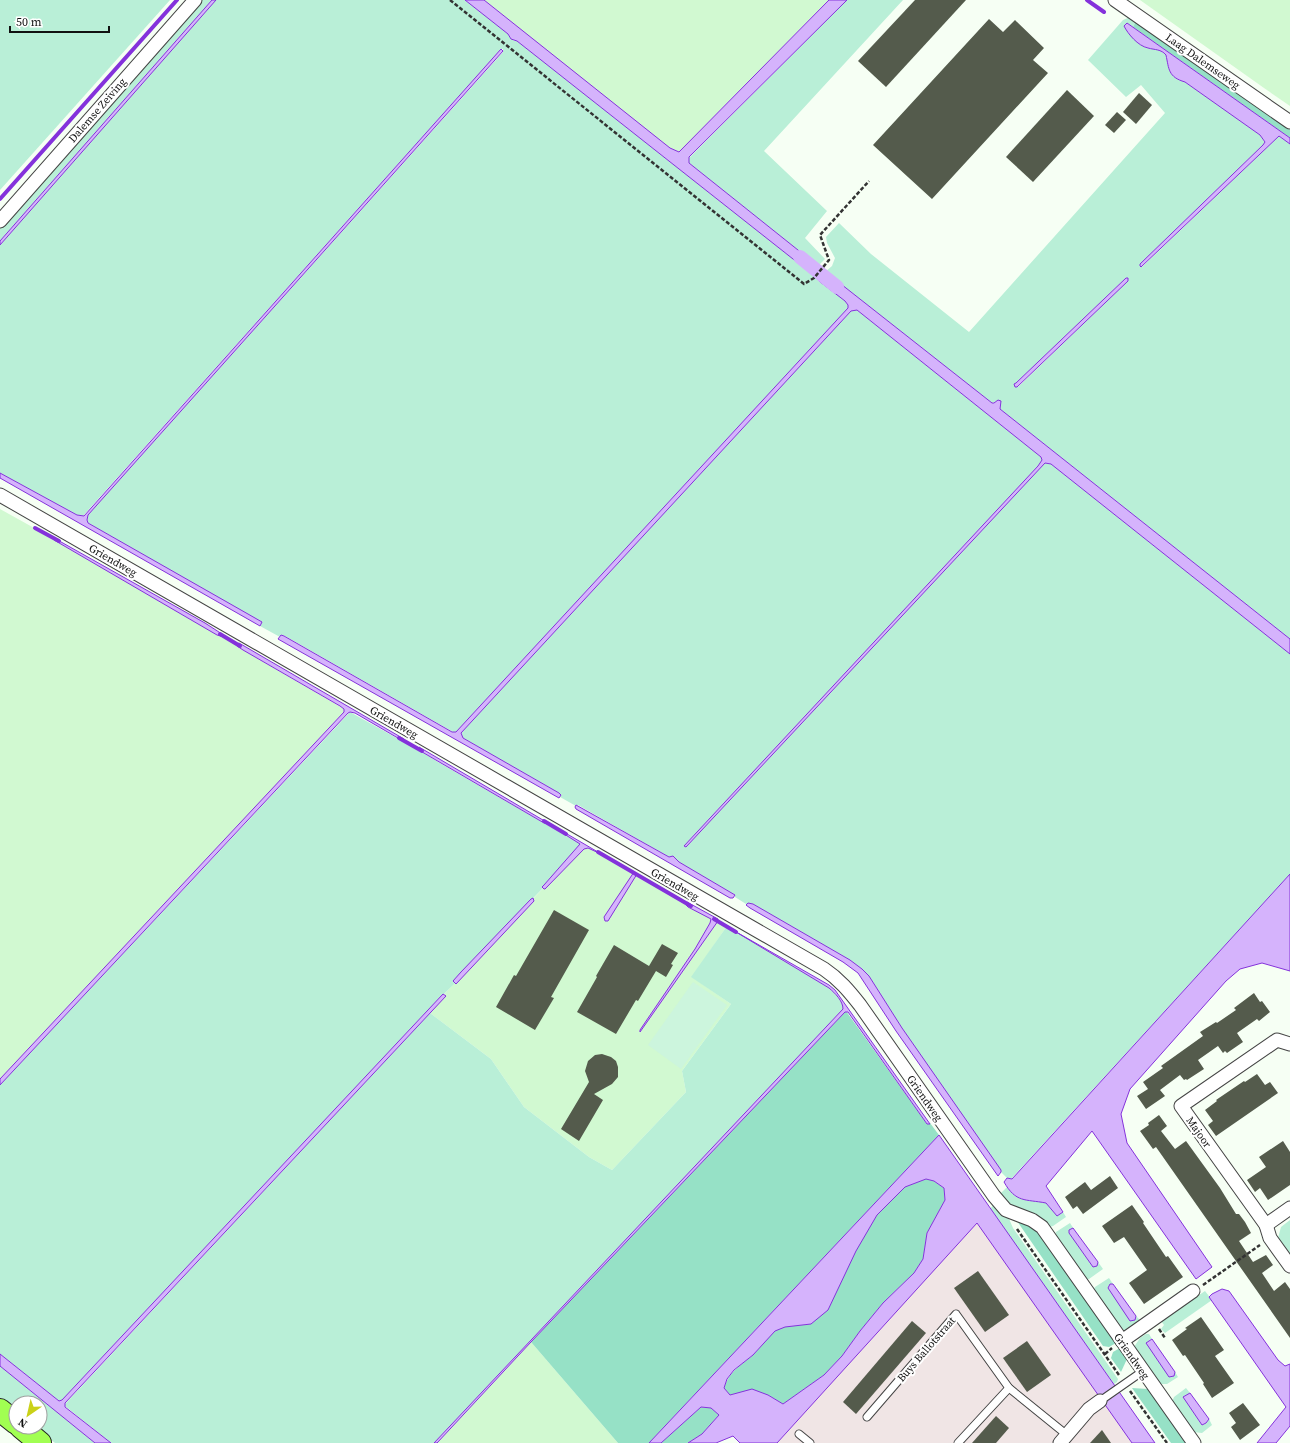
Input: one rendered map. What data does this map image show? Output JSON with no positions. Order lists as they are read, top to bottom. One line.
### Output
{"streets":{"street":["Laag Dalemseweg","Dalemse Zeiving","Griendweg","Majoor","Buys Ballotstraat"]},"scale_bar":"50 m","north":"bottom left"}
